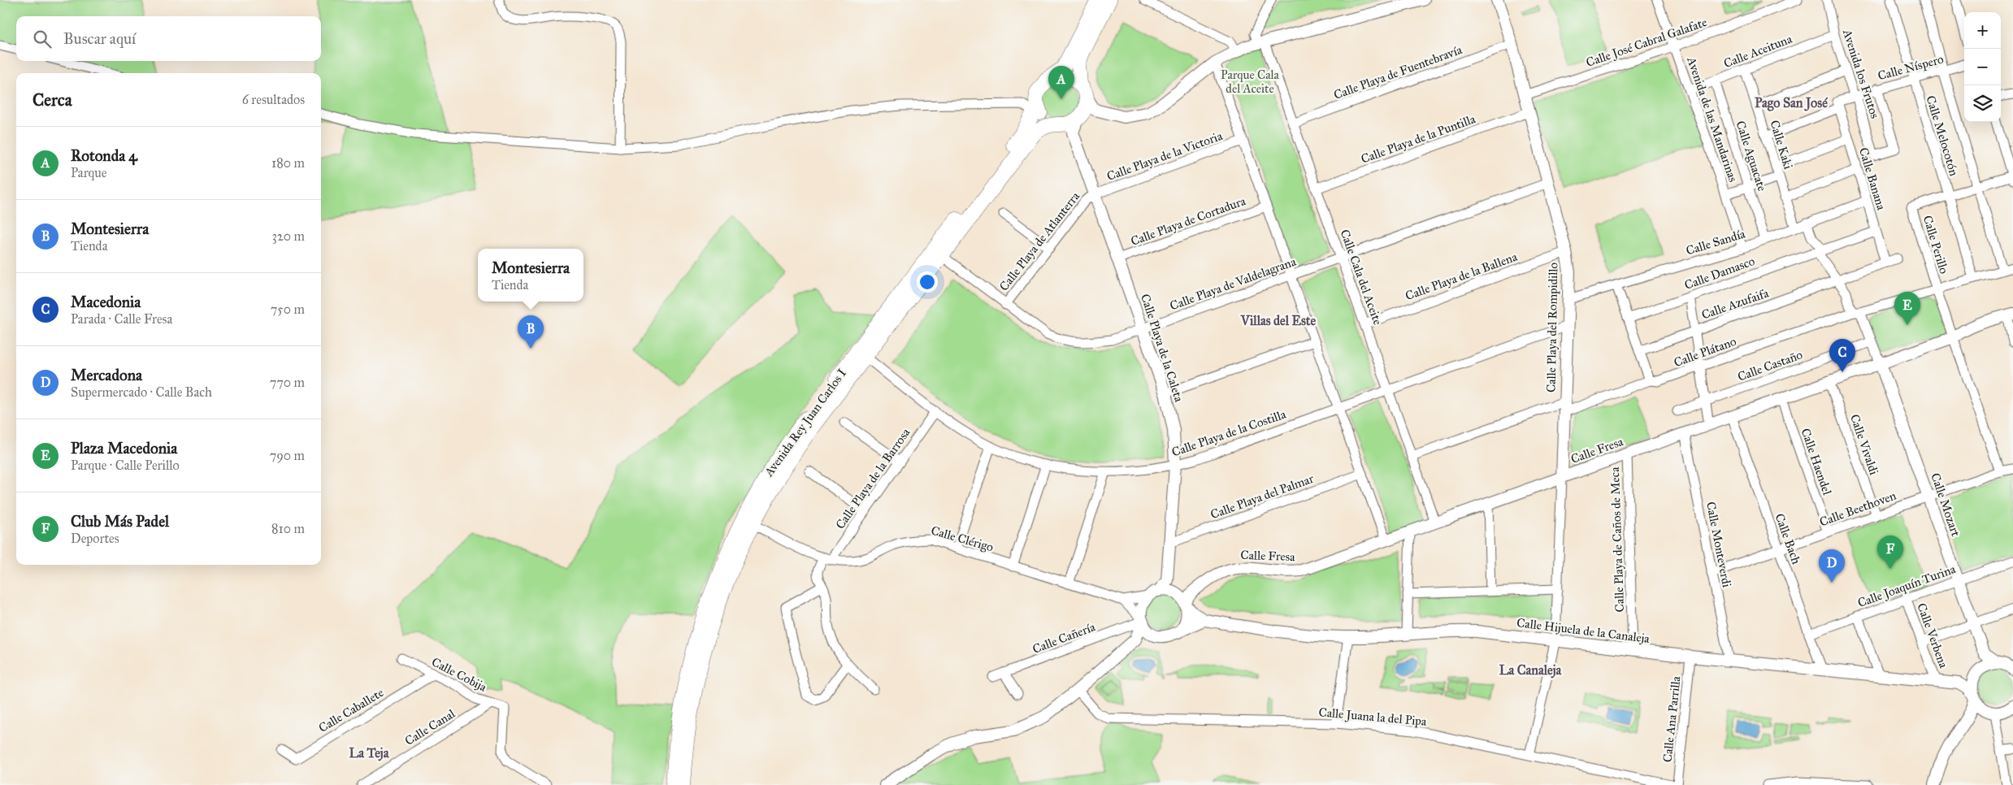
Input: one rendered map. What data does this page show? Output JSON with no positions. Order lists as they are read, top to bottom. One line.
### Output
{"streets":{"main road":["Avenida Rey Juan Carlos I"],"street":["Calle José Cabral Galafate","Calle Aceituna","Calle Níspero","Calle Playa de Fuentebravía","Avenida los Frutos","Avenida de las Mandarinas","Calle Melocotón","Calle Playa de la Puntilla","Calle Kaki","Calle Playa de la Victoria","Calle Aguacate","Calle Banana","Calle Playa de Cortadura","Calle Playa de Atlanterra","Calle Sandía","Calle Perillo","Calle Damasco","Calle Playa de la Ballena","Calle Cala del Aceite","Calle Playa de Valdelagrana","Calle Azufaifa","Calle Playa del Rompidillo","Calle Playa de la Caleta","Calle Plátano","Calle Castaño","Calle Playa de la Costilla","Calle Vivaldi","Calle Fresa","Calle Haendel","Calle Playa de la Barrosa","Calle Playa del Palmar","Calle Mozart","Calle Beethoven","Calle Clérigo","Calle Bach","Calle Playa de Caños de Meca","Calle Monteverdi","Calle Joaquín Turina","Calle Hijuela de la Canaleja","Calle Verbena","Calle Cañería","Calle Cobija","Calle Caballete","Calle Juana la del Pipa","Calle Ana Parrilla","Calle Canal"]},"crossings":[["Calle José Cabral Galafate","Avenida de las Mandarinas"],["Calle José Cabral Galafate","Calle Playa del Rompidillo"],["Calle Aceituna","Avenida los Frutos"],["Calle Aceituna","Avenida de las Mandarinas"],["Calle Aceituna","Calle Kaki"],["Calle Aceituna","Calle Aguacate"],["Calle Níspero","Avenida los Frutos"],["Calle Níspero","Calle Melocotón"],["Calle Níspero","Calle Kaki"],["Calle Níspero","Calle Banana"],["Calle Playa de Fuentebravía","Calle Cala del Aceite"],["Calle Playa de Fuentebravía","Calle Playa del Rompidillo"],["Avenida de las Mandarinas","Calle Sandía"],["Calle Melocotón","Calle Perillo"],["Calle Playa de la Puntilla","Calle Cala del Aceite"],["Calle Playa de la Puntilla","Calle Playa del Rompidillo"],["Calle Kaki","Calle Sandía"],["Calle Playa de la Victoria","Calle Playa de Atlanterra"],["Calle Playa de la Victoria","Calle Playa de la Caleta"],["Calle Aguacate","Calle Sandía"],["Calle Banana","Calle Sandía"],["Calle Banana","Calle Damasco"],["Calle Banana","Calle Azufaifa"],["Calle Playa de Cortadura","Calle Playa de la Caleta"],["Calle Playa de Atlanterra","Calle Playa de Valdelagrana"],["Calle Playa de Atlanterra","Calle Playa de la Caleta"],["Calle Sandía","Calle Playa del Rompidillo"],["Calle Perillo","Calle Plátano"],["Calle Playa de la Ballena","Calle Cala del Aceite"],["Calle Playa de la Ballena","Calle Playa del Rompidillo"],["Calle Cala del Aceite","Calle Playa de Valdelagrana"],["Calle Cala del Aceite","Calle Plátano"],["Calle Cala del Aceite","Calle Playa de la Costilla"],["Calle Cala del Aceite","Calle Fresa"],["Calle Playa de Valdelagrana","Calle Playa del Rompidillo"],["Calle Playa de Valdelagrana","Calle Playa de la Caleta"],["Calle Playa de Valdelagrana","Avenida Rey Juan Carlos I"],["Calle Playa del Rompidillo","Calle Plátano"],["Calle Playa del Rompidillo","Calle Playa de la Costilla"],["Calle Playa del Rompidillo","Calle Fresa"],["Calle Playa del Rompidillo","Calle Hijuela de la Canaleja"],["Calle Playa del Rompidillo","Calle Juana la del Pipa"],["Calle Playa de la Caleta","Avenida Rey Juan Carlos I"],["Calle Playa de la Caleta","Calle Playa de la Costilla"],["Calle Playa de la Caleta","Calle Playa del Palmar"],["Avenida Rey Juan Carlos I","Calle Playa de la Costilla"],["Avenida Rey Juan Carlos I","Calle Clérigo"],["Calle Playa de la Costilla","Calle Playa de la Barrosa"],["Calle Vivaldi","Calle Fresa"],["Calle Vivaldi","Calle Beethoven"],["Calle Fresa","Calle Haendel"],["Calle Fresa","Calle Mozart"],["Calle Fresa","Calle Clérigo"],["Calle Fresa","Calle Bach"],["Calle Fresa","Calle Playa de Caños de Meca"],["Calle Fresa","Calle Monteverdi"],["Calle Fresa","Calle Hijuela de la Canaleja"],["Calle Fresa","Calle Cañería"],["Calle Haendel","Calle Beethoven"],["Calle Playa de la Barrosa","Calle Clérigo"],["Calle Mozart","Calle Beethoven"],["Calle Mozart","Calle Joaquín Turina"],["Calle Beethoven","Calle Bach"],["Calle Beethoven","Calle Monteverdi"],["Calle Clérigo","Calle Hijuela de la Canaleja"],["Calle Clérigo","Calle Cañería"],["Calle Bach","Calle Joaquín Turina"],["Calle Bach","Calle Hijuela de la Canaleja"],["Calle Playa de Caños de Meca","Calle Hijuela de la Canaleja"],["Calle Monteverdi","Calle Hijuela de la Canaleja"],["Calle Joaquín Turina","Calle Verbena"],["Calle Hijuela de la Canaleja","Calle Verbena"],["Calle Hijuela de la Canaleja","Calle Cañería"],["Calle Hijuela de la Canaleja","Calle Juana la del Pipa"],["Calle Hijuela de la Canaleja","Calle Ana Parrilla"],["Calle Cobija","Calle Caballete"],["Calle Cobija","Calle Canal"]],"districts":["Pago San José","Villas del Este","La Canaleja","La Teja"],"parks":["Parque Cala del Aceite"],"page":{"map_buttons":["+","−"],"search":"Buscar aquí","pins":["A","E","B","C","F","D"],"heading":["Cerca","6 resultados"],"list":[{"mark":"A","name":"Rotonda 4","note":"Parque","value":"180 m"},{"mark":"B","name":"Montesierra","note":"Tienda","value":"320 m"},{"mark":"C","name":"Macedonia","note":"Parada · Calle Fresa","value":"750 m"},{"mark":"D","name":"Mercadona","note":"Supermercado · Calle Bach","value":"770 m"},{"mark":"E","name":"Plaza Macedonia","note":"Parque · Calle Perillo","value":"790 m"},{"mark":"F","name":"Club Más Padel","note":"Deportes","value":"810 m"}],"popup":["Montesierra","Tienda"]}}
